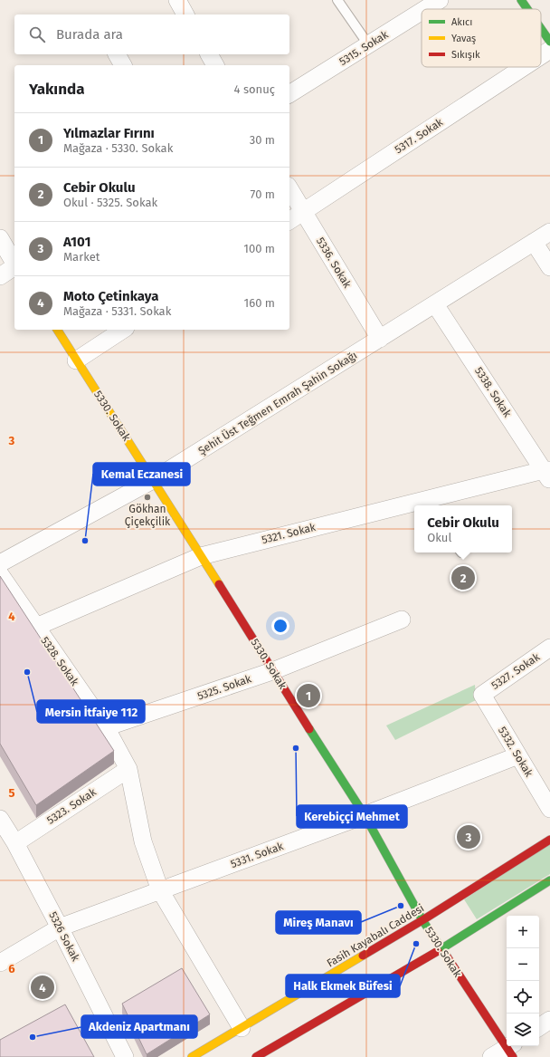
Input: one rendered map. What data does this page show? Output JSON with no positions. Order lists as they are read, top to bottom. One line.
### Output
{"streets":{"street":["5315. Sokak","5317. Sokak","5336. Sokak","5338. Sokak","Şehit Üst Teğmen Emrah Şahin Sokağı","5330. Sokak","5321. Sokak","5328. Sokak","5327. Sokak","5325. Sokak","5332. Sokak","5323. Sokak","5331. Sokak","Fasih Kayabalı Caddesi","5326 Sokak"]},"crossings":[["5317. Sokak","5336. Sokak"],["5336. Sokak","Şehit Üst Teğmen Emrah Şahin Sokağı"],["5338. Sokak","Şehit Üst Teğmen Emrah Şahin Sokağı"],["5338. Sokak","5321. Sokak"],["Şehit Üst Teğmen Emrah Şahin Sokağı","5330. Sokak"],["5330. Sokak","5321. Sokak"],["5330. Sokak","5325. Sokak"],["5330. Sokak","5331. Sokak"],["5330. Sokak","Fasih Kayabalı Caddesi"],["5321. Sokak","5328. Sokak"],["5328. Sokak","5325. Sokak"],["5328. Sokak","5323. Sokak"],["5328. Sokak","5331. Sokak"],["5328. Sokak","Fasih Kayabalı Caddesi"],["5327. Sokak","5332. Sokak"],["5332. Sokak","5331. Sokak"],["5323. Sokak","5326 Sokak"],["5331. Sokak","5326 Sokak"]],"places":["Gökhan Çiçekçilik","Kemal Eczanesi","Mersin İtfaiye 112","Kerebiççi Mehmet","Mireş Manavı","Halk Ekmek Büfesi","Akdeniz Apartmanı"],"legend":["Akıcı","Yavaş","Sıkışık"],"page":{"search":"Burada ara","heading":["Yakında","4 sonuç"],"list":[{"mark":"1","name":"Yılmazlar Fırını","note":"Mağaza · 5330. Sokak","value":"30 m"},{"mark":"2","name":"Cebir Okulu","note":"Okul · 5325. Sokak","value":"70 m"},{"mark":"3","name":"A101","note":"Market","value":"100 m"},{"mark":"4","name":"Moto Çetinkaya","note":"Mağaza · 5331. Sokak","value":"160 m"}],"popup":["Cebir Okulu","Okul"],"pins":["2","1","3","4"],"map_buttons":["+","−"]},"grid":{"rows":["3","4","5","6"]}}
